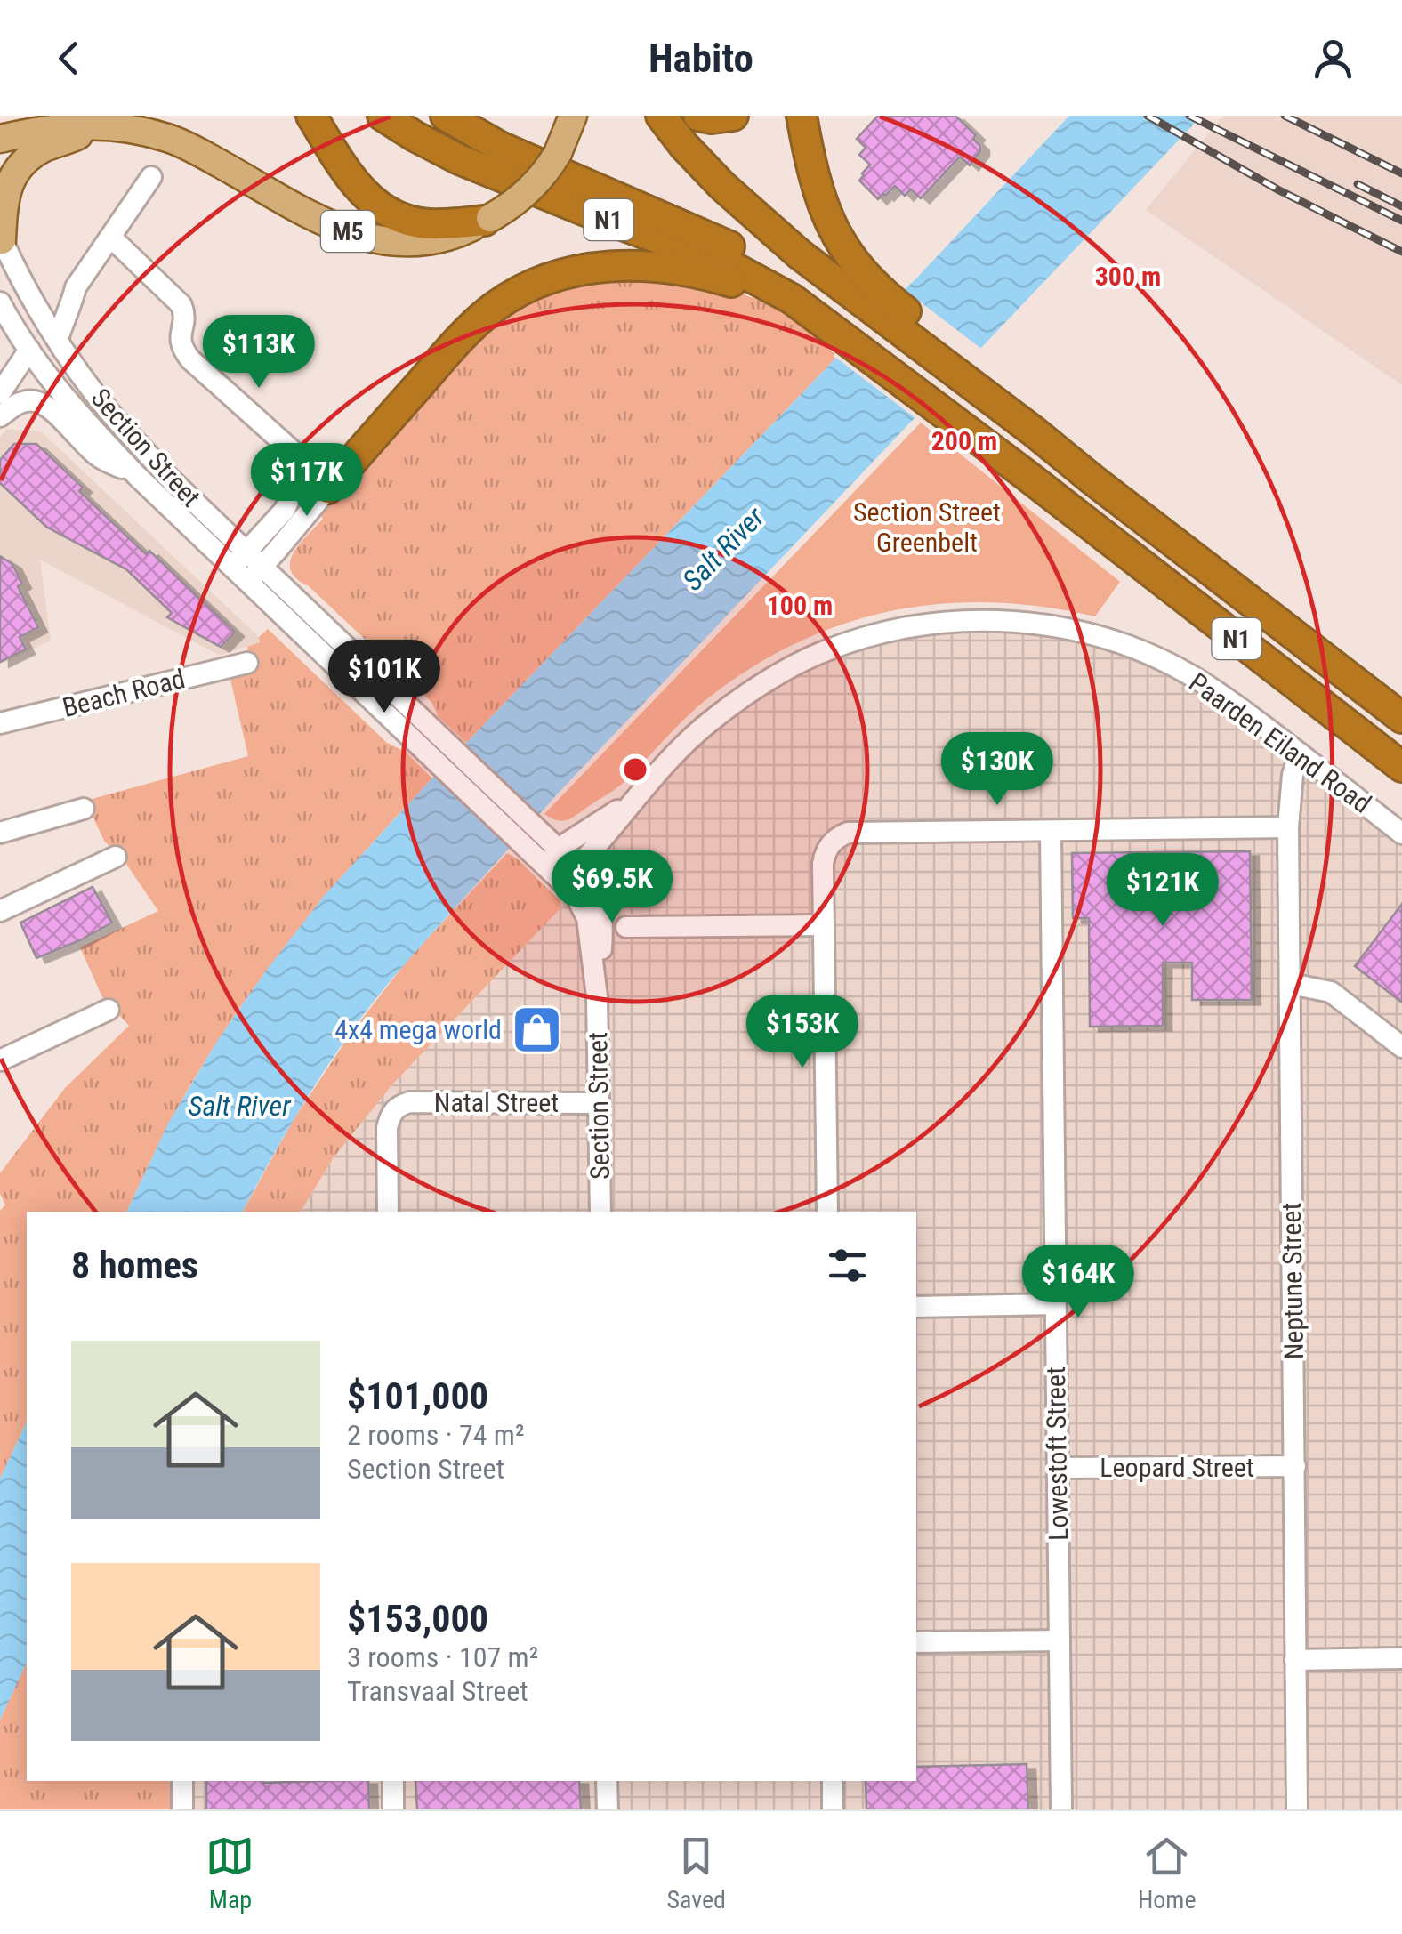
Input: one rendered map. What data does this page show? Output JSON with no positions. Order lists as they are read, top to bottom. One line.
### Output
{"streets":{"highway":["N1"],"main road":["M5"],"street":["Section Street","Beach Road","Paarden Eiland Road","Natal Street","Neptune Street","Lowestoft Street","Leopard Street"]},"crossings":[["Section Street","Paarden Eiland Road"],["Section Street","Natal Street"],["Paarden Eiland Road","Neptune Street"],["Neptune Street","Leopard Street"],["Lowestoft Street","Leopard Street"]],"water":["Salt River"],"parks":["Section Street Greenbelt"],"places":{"shop":["4x4 mega world"]},"page":{"header":"Habito","price":["$113K","$117K","$101K","$130K","$69.5K","$121K","$153K","$164K"],"heading":"8 homes","list":[{"name":"$101,000","note":"2 rooms · 74 m² · Section Street"},{"name":"$153,000","note":"3 rooms · 107 m² · Transvaal Street"}],"tabs":["Map","Saved","Home"]},"rings":["300 m","200 m","100 m"]}
